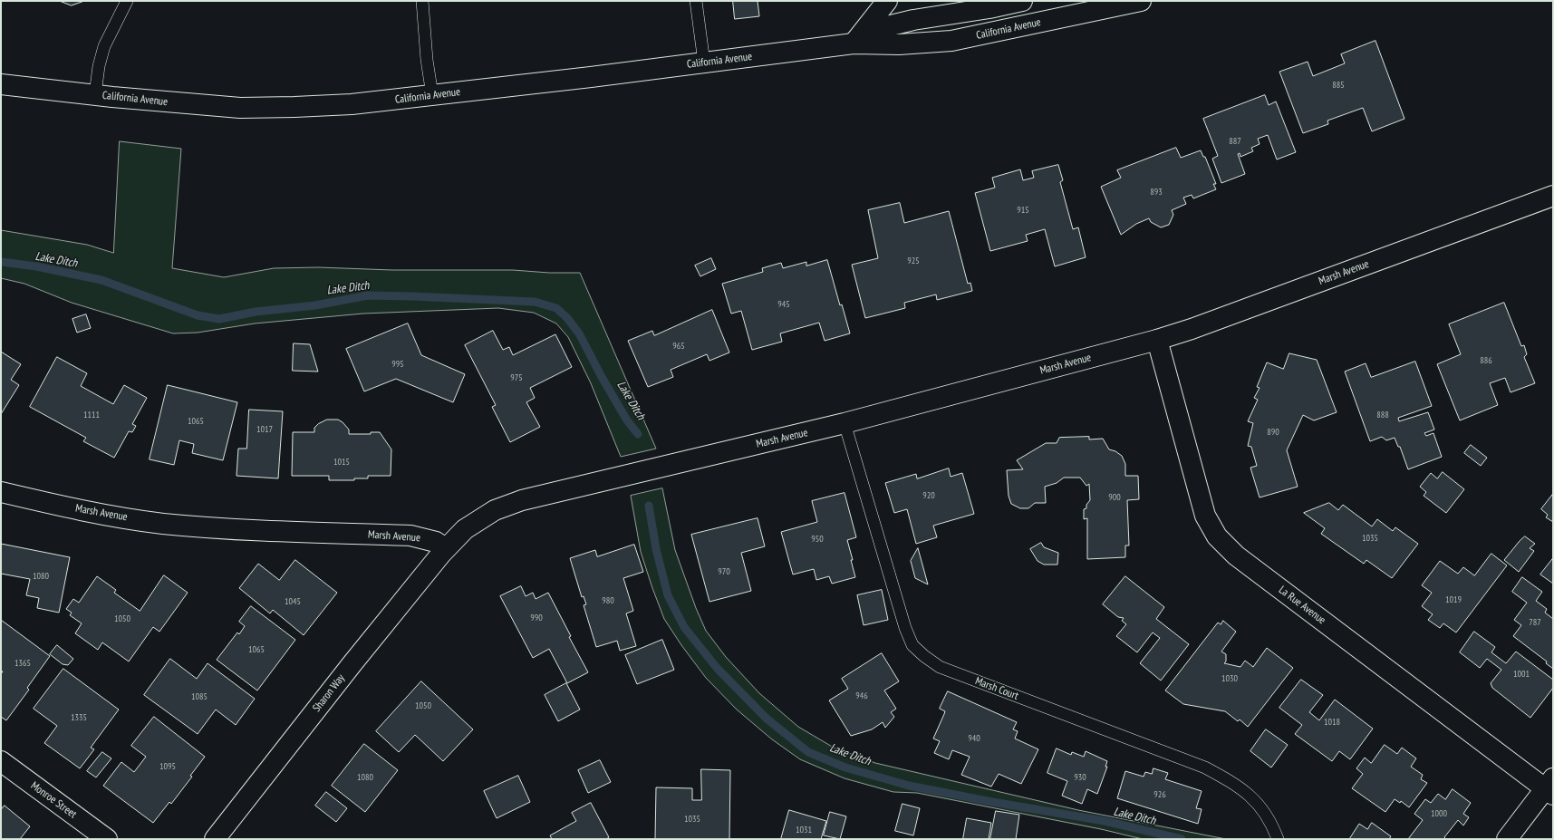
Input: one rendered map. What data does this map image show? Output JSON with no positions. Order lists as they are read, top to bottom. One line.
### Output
{"streets":{"street":["California Avenue","Marsh Avenue","La Rue Avenue","Sharon Way","Monroe Street"],"lane":["Marsh Court"]},"crossings":[["Marsh Avenue","La Rue Avenue"],["Marsh Avenue","Marsh Court"],["Marsh Avenue","Sharon Way"]],"water":["Lake Ditch"],"house_numbers":["885","887","893","915","925","945","965","886","995","975","1111","888","1065","1017","890","1015","920","900","1035","950","970","1080","1019","980","1045","990","1050","787","1065","1365","1001","1030","946","1085","1050","1335","1018","940","1095","1080","930","926","1000","1035","1031"]}
